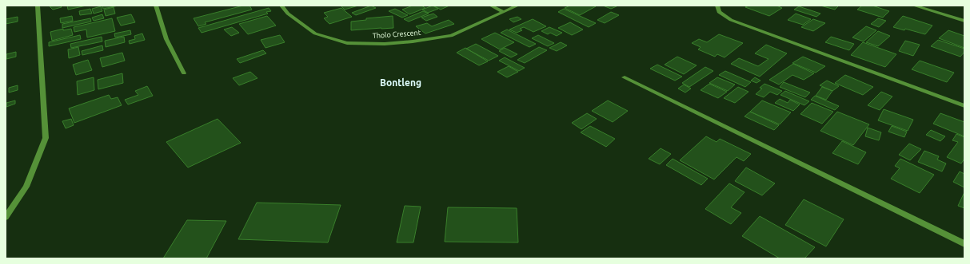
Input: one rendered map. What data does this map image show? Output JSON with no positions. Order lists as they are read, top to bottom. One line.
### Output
{"streets":{"street":["Tholo Crescent"]},"districts":["Bontleng"]}
